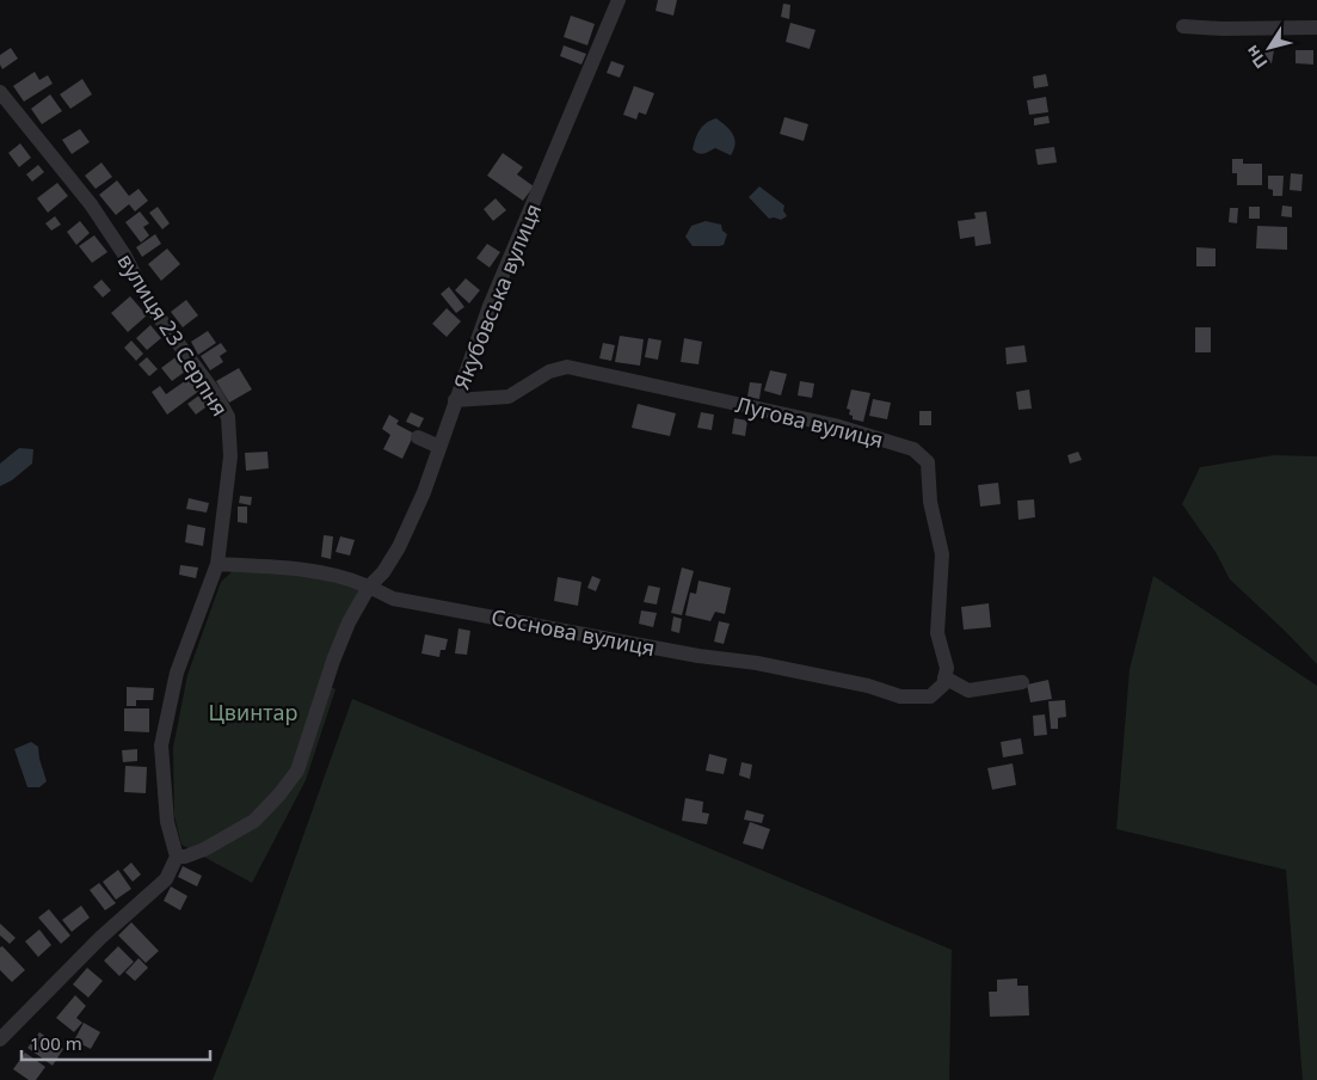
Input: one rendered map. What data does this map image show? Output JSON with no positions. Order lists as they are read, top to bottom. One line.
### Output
{"streets":{"street":["Якубовська вулиця","вулиця 23 Серпня","Лугова вулиця","Соснова вулиця"]},"crossings":[["Якубовська вулиця","вулиця 23 Серпня"],["Якубовська вулиця","Лугова вулиця"],["Якубовська вулиця","Соснова вулиця"],["вулиця 23 Серпня","Соснова вулиця"],["Лугова вулиця","Соснова вулиця"]],"parks":["Цвинтар"],"scale_bar":"100 m","north":"bottom left"}
